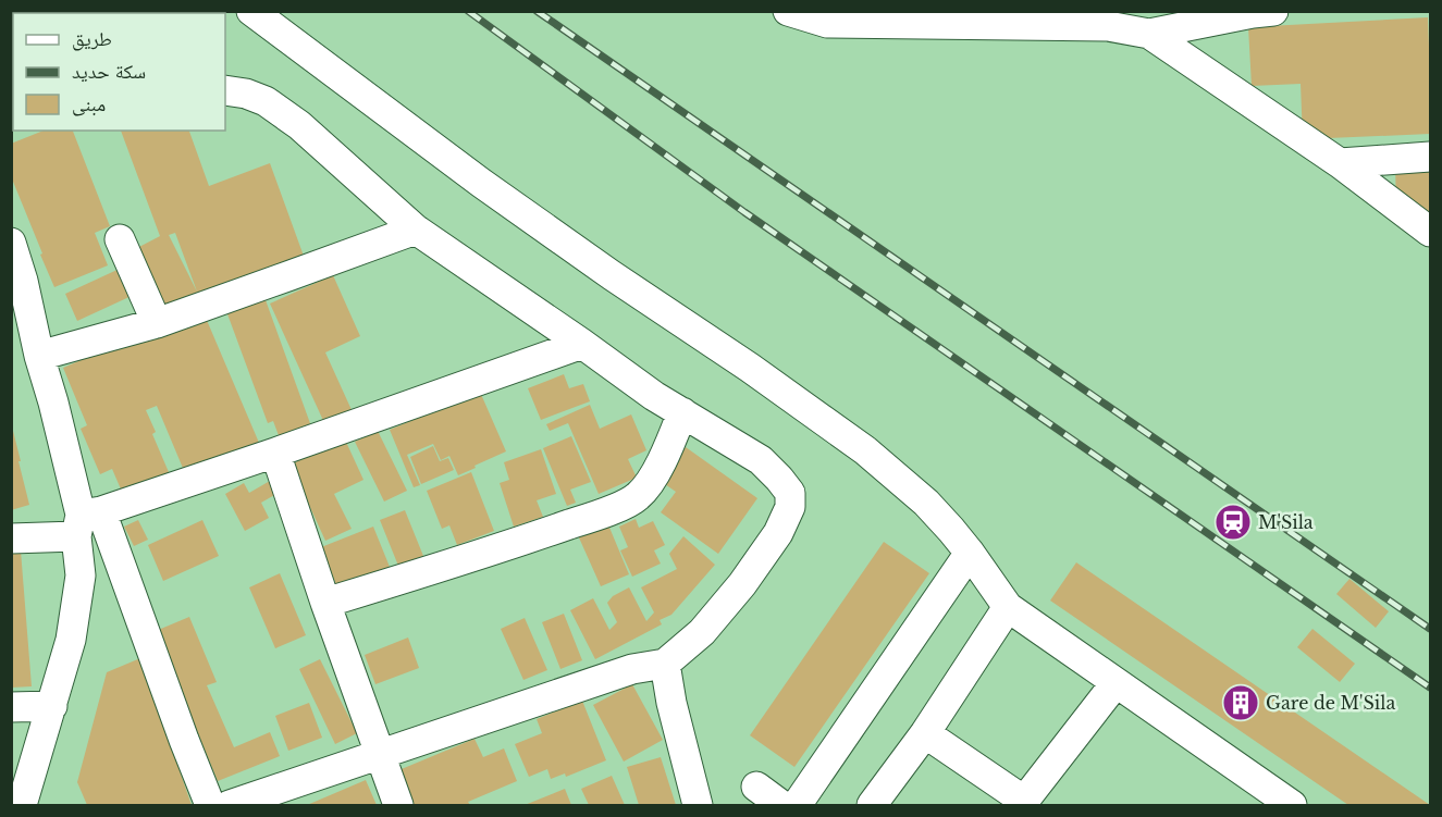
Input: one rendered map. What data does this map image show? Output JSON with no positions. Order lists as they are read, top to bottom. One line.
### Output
{"places":{"station":["M'Sila"],"building":["Gare de M'Sila"]},"legend":["طريق","سكة حديد","مبنى"]}
